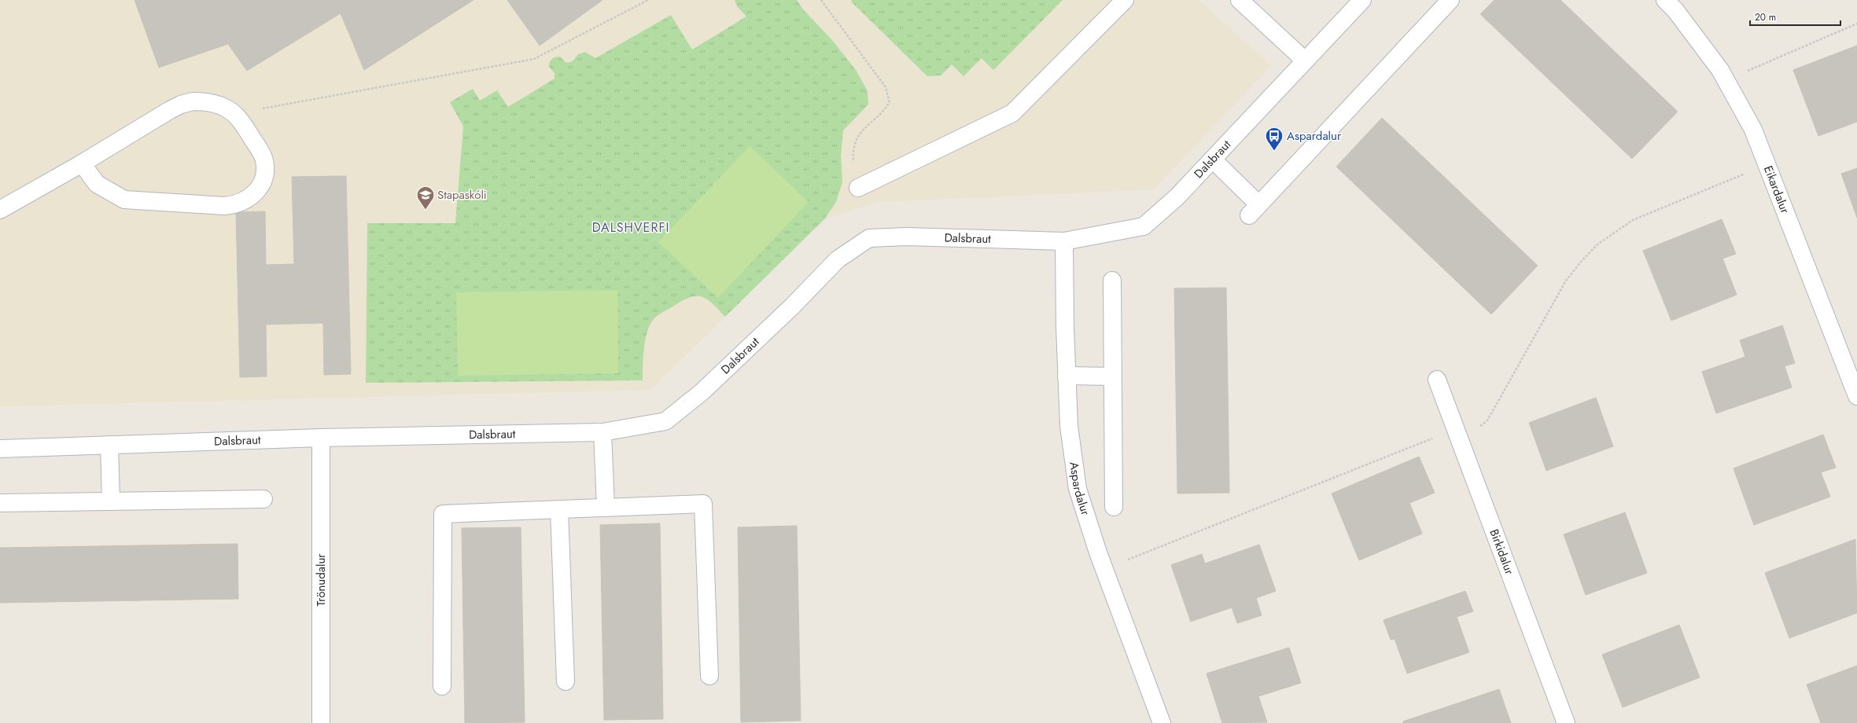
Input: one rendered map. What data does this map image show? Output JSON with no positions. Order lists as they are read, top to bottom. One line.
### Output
{"streets":{"street":["Dalsbraut","Eikardalur","Aspardalur","Birkidalur","Trönudalur"]},"crossings":[["Dalsbraut","Aspardalur"],["Dalsbraut","Trönudalur"]],"districts":["DALSHVERFI"],"places":{"bus stop":["Aspardalur"],"school or university":["Stapaskóli"]},"scale_bar":"20 m"}
